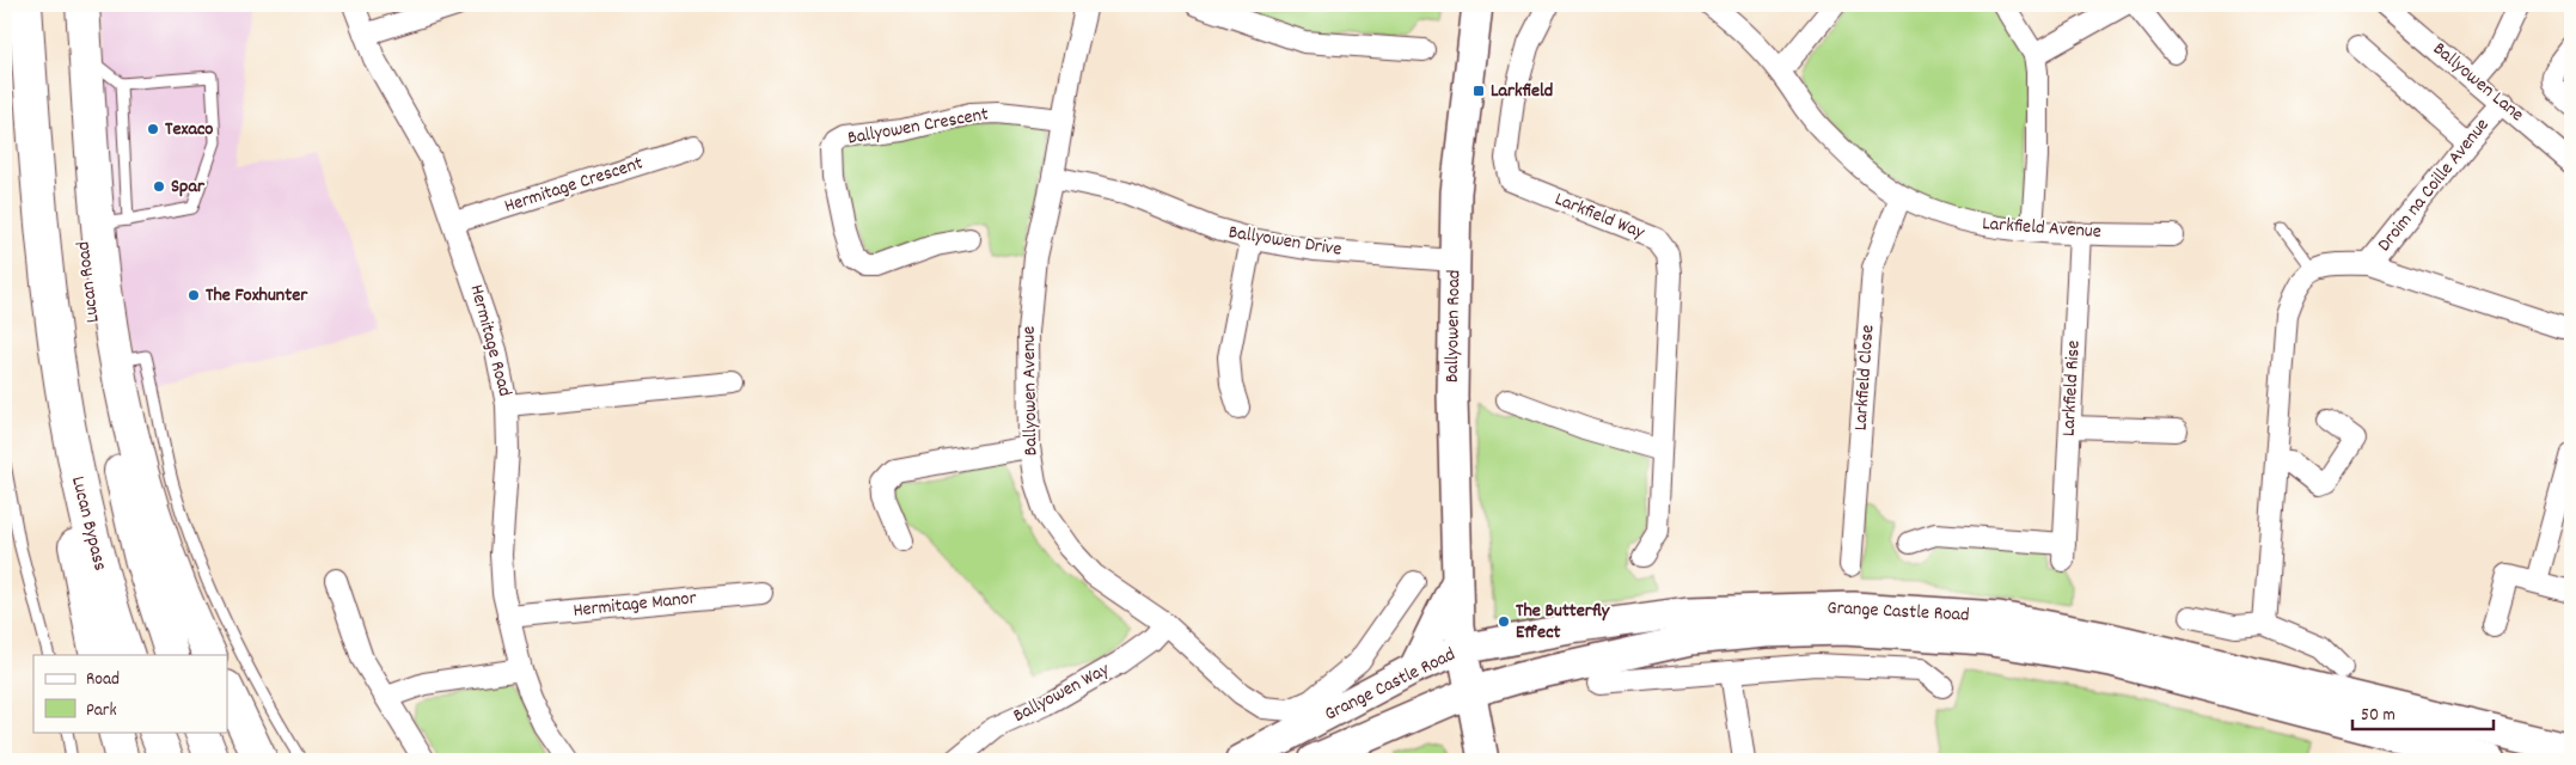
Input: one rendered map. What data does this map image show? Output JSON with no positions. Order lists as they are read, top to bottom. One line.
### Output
{"streets":{"highway":["Lucan Road","Lucan Bypass"],"main road":["Ballyowen Road","Grange Castle Road"],"street":["Ballyowen Lane","Ballyowen Crescent","Hermitage Crescent","Droim na Coille Avenue","Larkfield Way","Larkfield Avenue","Ballyowen Drive","Hermitage Road","Larkfield Close","Larkfield Rise","Ballyowen Avenue","Hermitage Manor","Ballyowen Way"]},"crossings":[["Ballyowen Lane","Droim na Coille Avenue"],["Ballyowen Crescent","Ballyowen Avenue"],["Hermitage Crescent","Hermitage Road"],["Larkfield Avenue","Larkfield Close"],["Larkfield Avenue","Larkfield Rise"],["Ballyowen Drive","Ballyowen Road"],["Ballyowen Drive","Ballyowen Avenue"],["Ballyowen Road","Grange Castle Road"],["Hermitage Road","Hermitage Manor"],["Ballyowen Avenue","Ballyowen Way"]],"places":{"transit":["Larkfield"],"other":["Texaco","Spar","The Foxhunter","The Butterfly Effect"]},"legend":["Road","Park"],"scale_bar":"50 m"}
